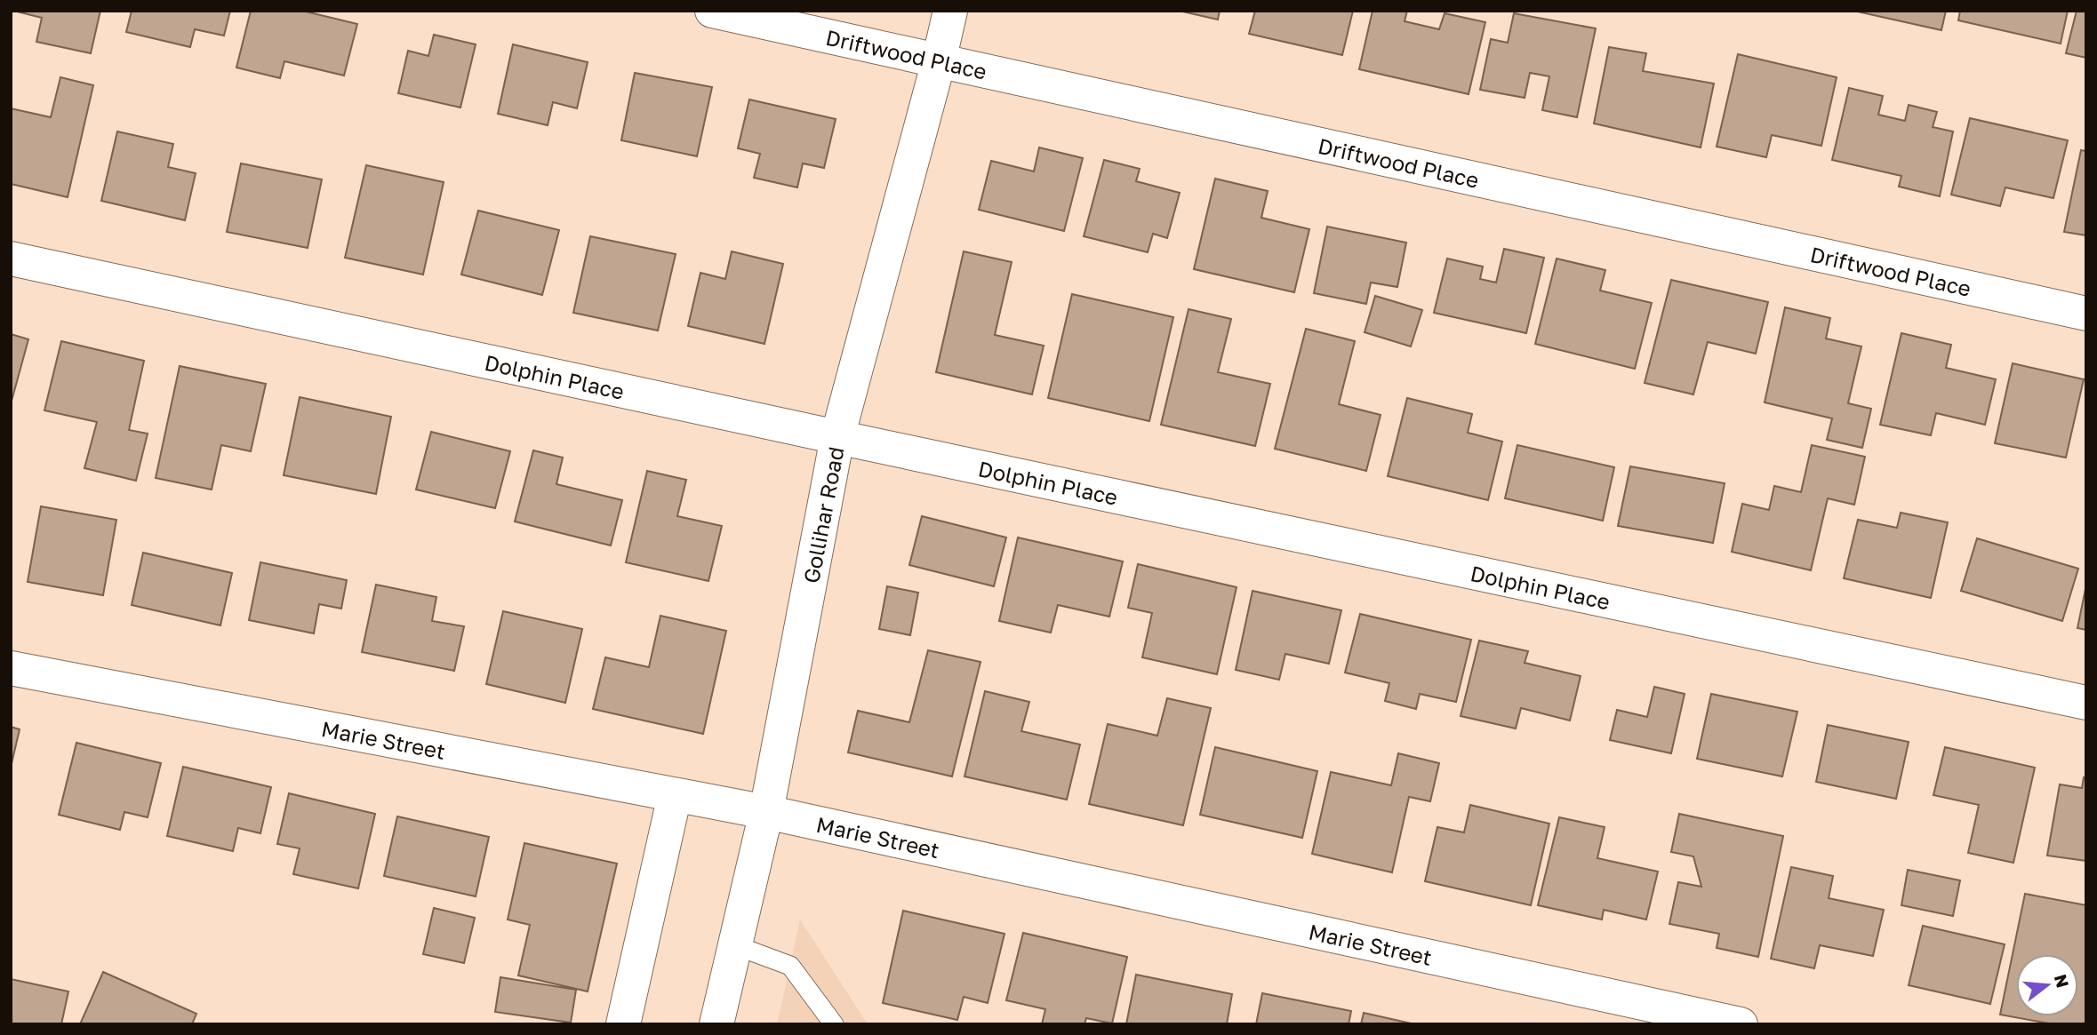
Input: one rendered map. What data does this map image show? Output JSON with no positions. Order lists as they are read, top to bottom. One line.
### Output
{"streets":{"street":["Driftwood Place","Dolphin Place","Gollihar Road","Marie Street"]},"crossings":[["Driftwood Place","Gollihar Road"],["Dolphin Place","Gollihar Road"],["Gollihar Road","Marie Street"]],"north":"right"}
